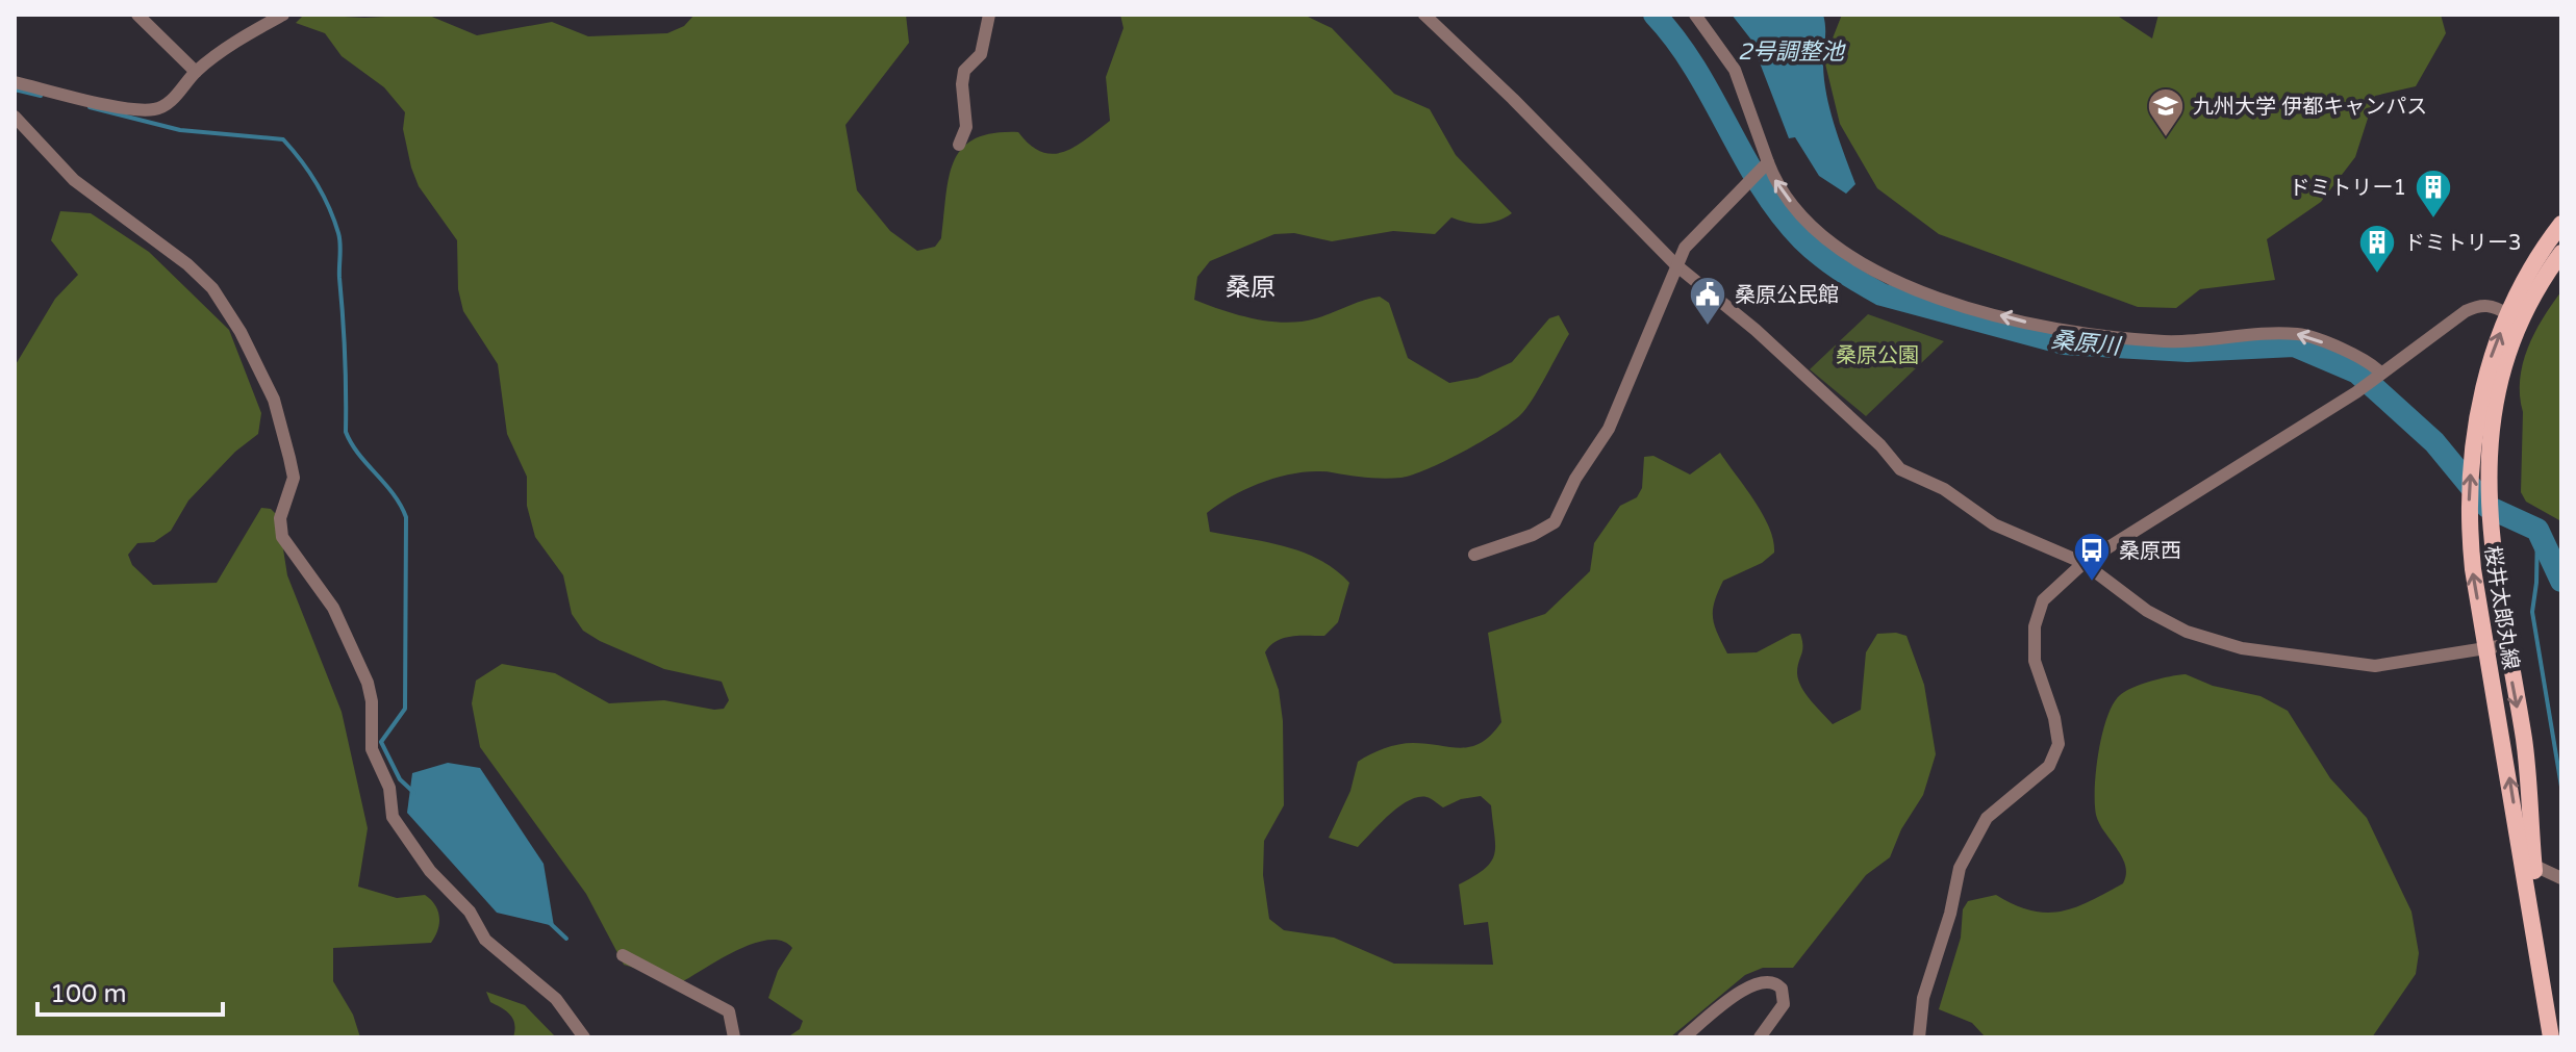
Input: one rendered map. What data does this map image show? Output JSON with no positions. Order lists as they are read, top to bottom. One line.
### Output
{"streets":{"main road":["桜井太郎丸線"]},"districts":["桑原"],"water":["2号調整池","桑原川"],"parks":["桑原公園"],"places":{"school or university":["九州大学 伊都キャンパス"],"building":["ドミトリー1","ドミトリー3"],"public building":["桑原公民館"],"bus stop":["桑原西"]},"scale_bar":"100 m"}
